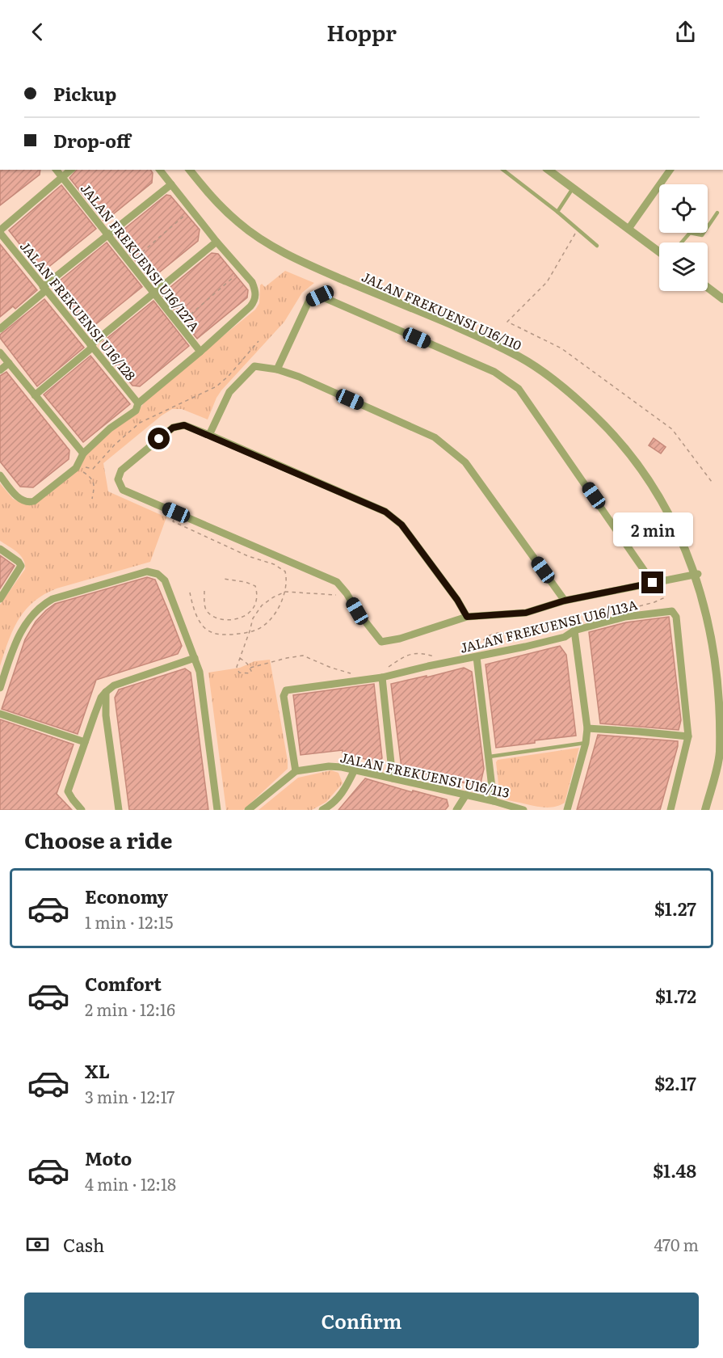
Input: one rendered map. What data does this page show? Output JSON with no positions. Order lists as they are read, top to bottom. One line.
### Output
{"streets":{"street":["JALAN FREKUENSI U16/127A","JALAN FREKUENSI U16/128","JALAN FREKUENSI U16/110","JALAN FREKUENSI U16/113A","JALAN FREKUENSI U16/113"]},"crossings":[["JALAN FREKUENSI U16/113A","JALAN FREKUENSI U16/113"]],"page":{"header":"Hoppr","banner":["Pickup","Drop-off"],"bubble":"2 min","heading":"Choose a ride","list":[{"name":"Economy","note":"1 min · 12:15","value":"$1.27"},{"name":"Comfort","note":"2 min · 12:16","value":"$1.72"},{"name":"XL","note":"3 min · 12:17","value":"$2.17"},{"name":"Moto","note":"4 min · 12:18","value":"$1.48"}],"pay":["Cash","470 m"],"buttons":"Confirm"}}
